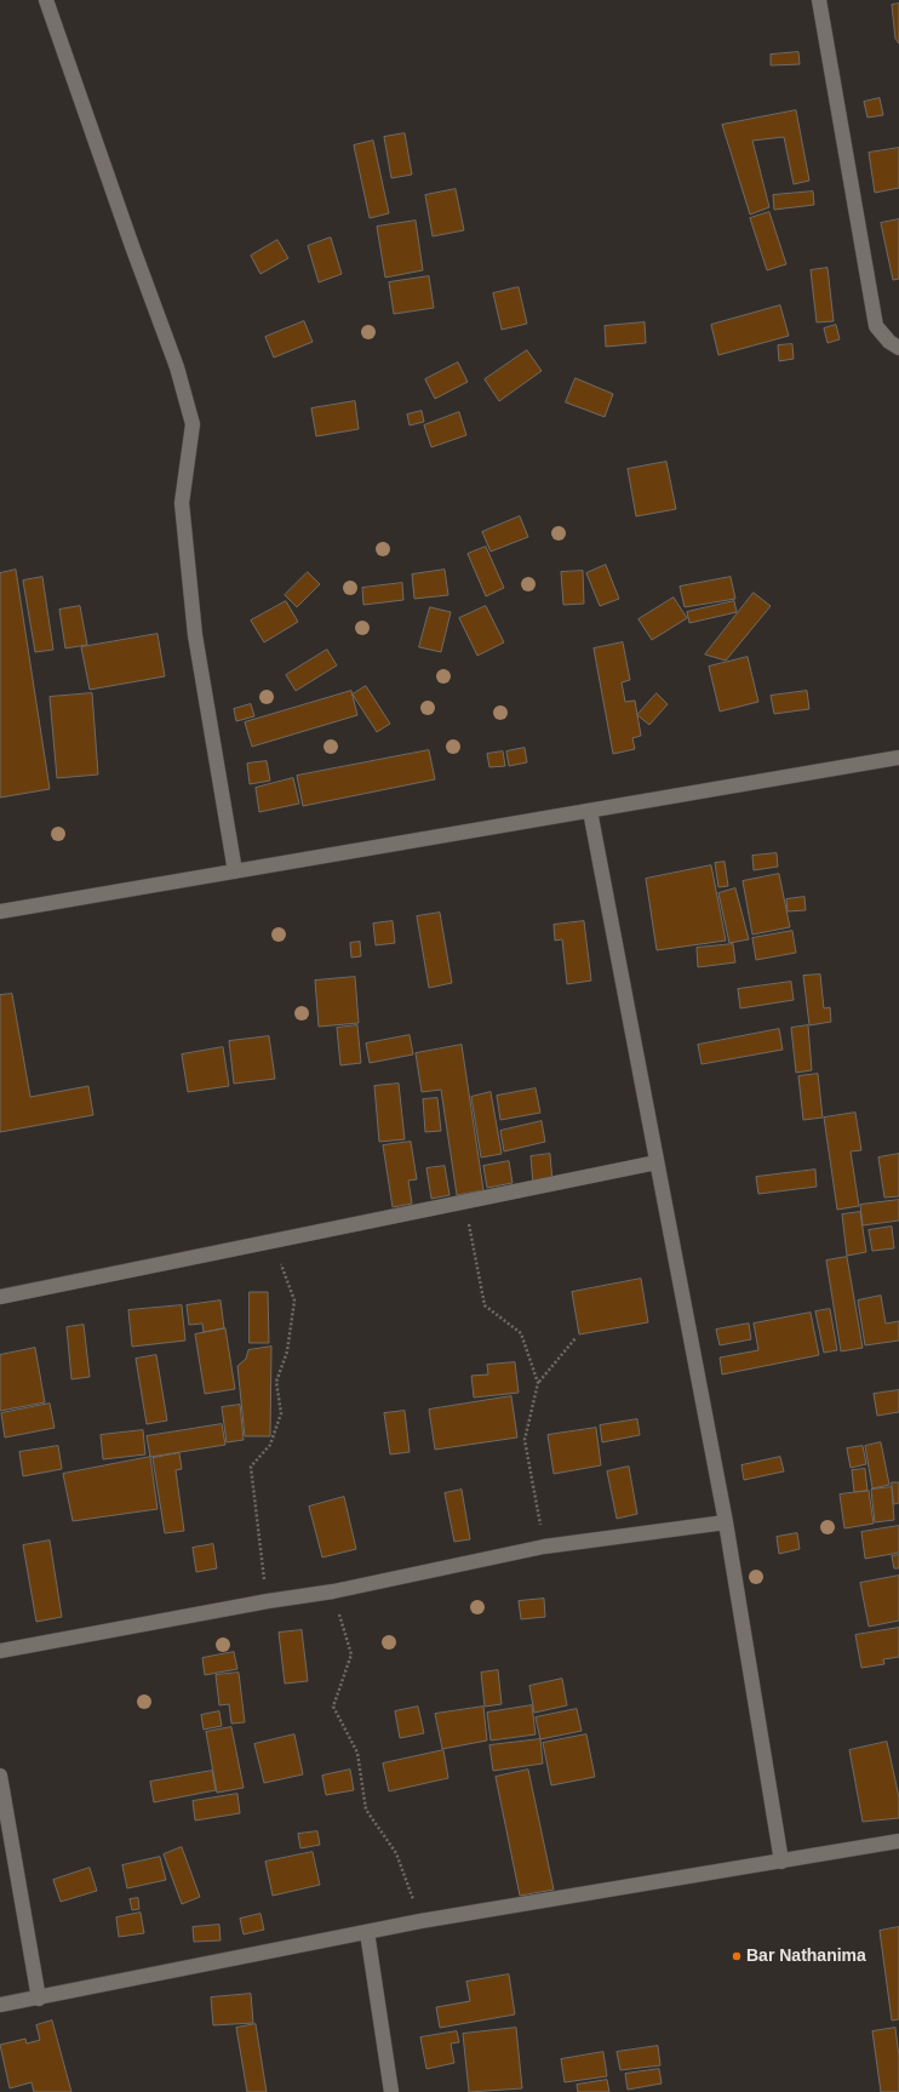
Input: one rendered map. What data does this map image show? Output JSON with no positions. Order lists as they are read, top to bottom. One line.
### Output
{"places":["Bar Nathanima"]}
